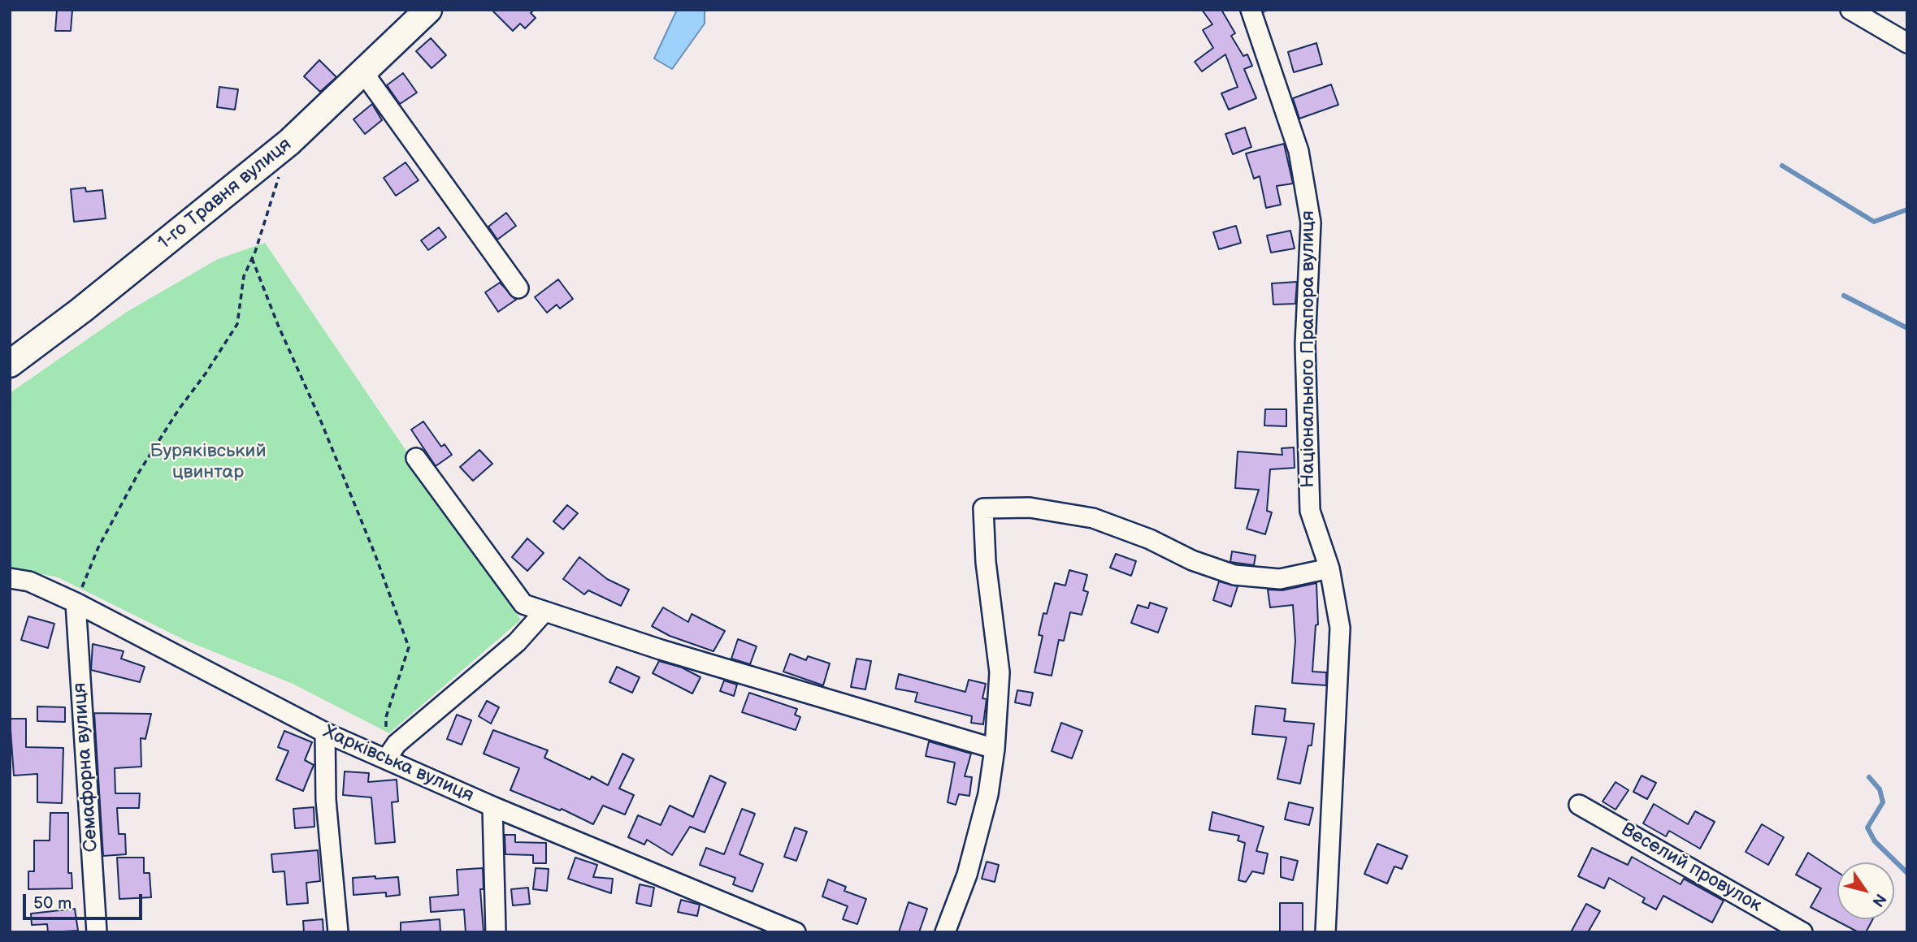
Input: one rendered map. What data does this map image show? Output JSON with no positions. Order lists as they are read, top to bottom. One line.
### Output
{"streets":{"street":["1-го Травня вулиця","Національного Прапора вулиця","Харківська вулиця","Семафорна вулиця","Веселий провулок"]},"crossings":[["Харківська вулиця","Семафорна вулиця"]],"parks":["Буряківський цвинтар"],"scale_bar":"50 m","north":"bottom right"}
